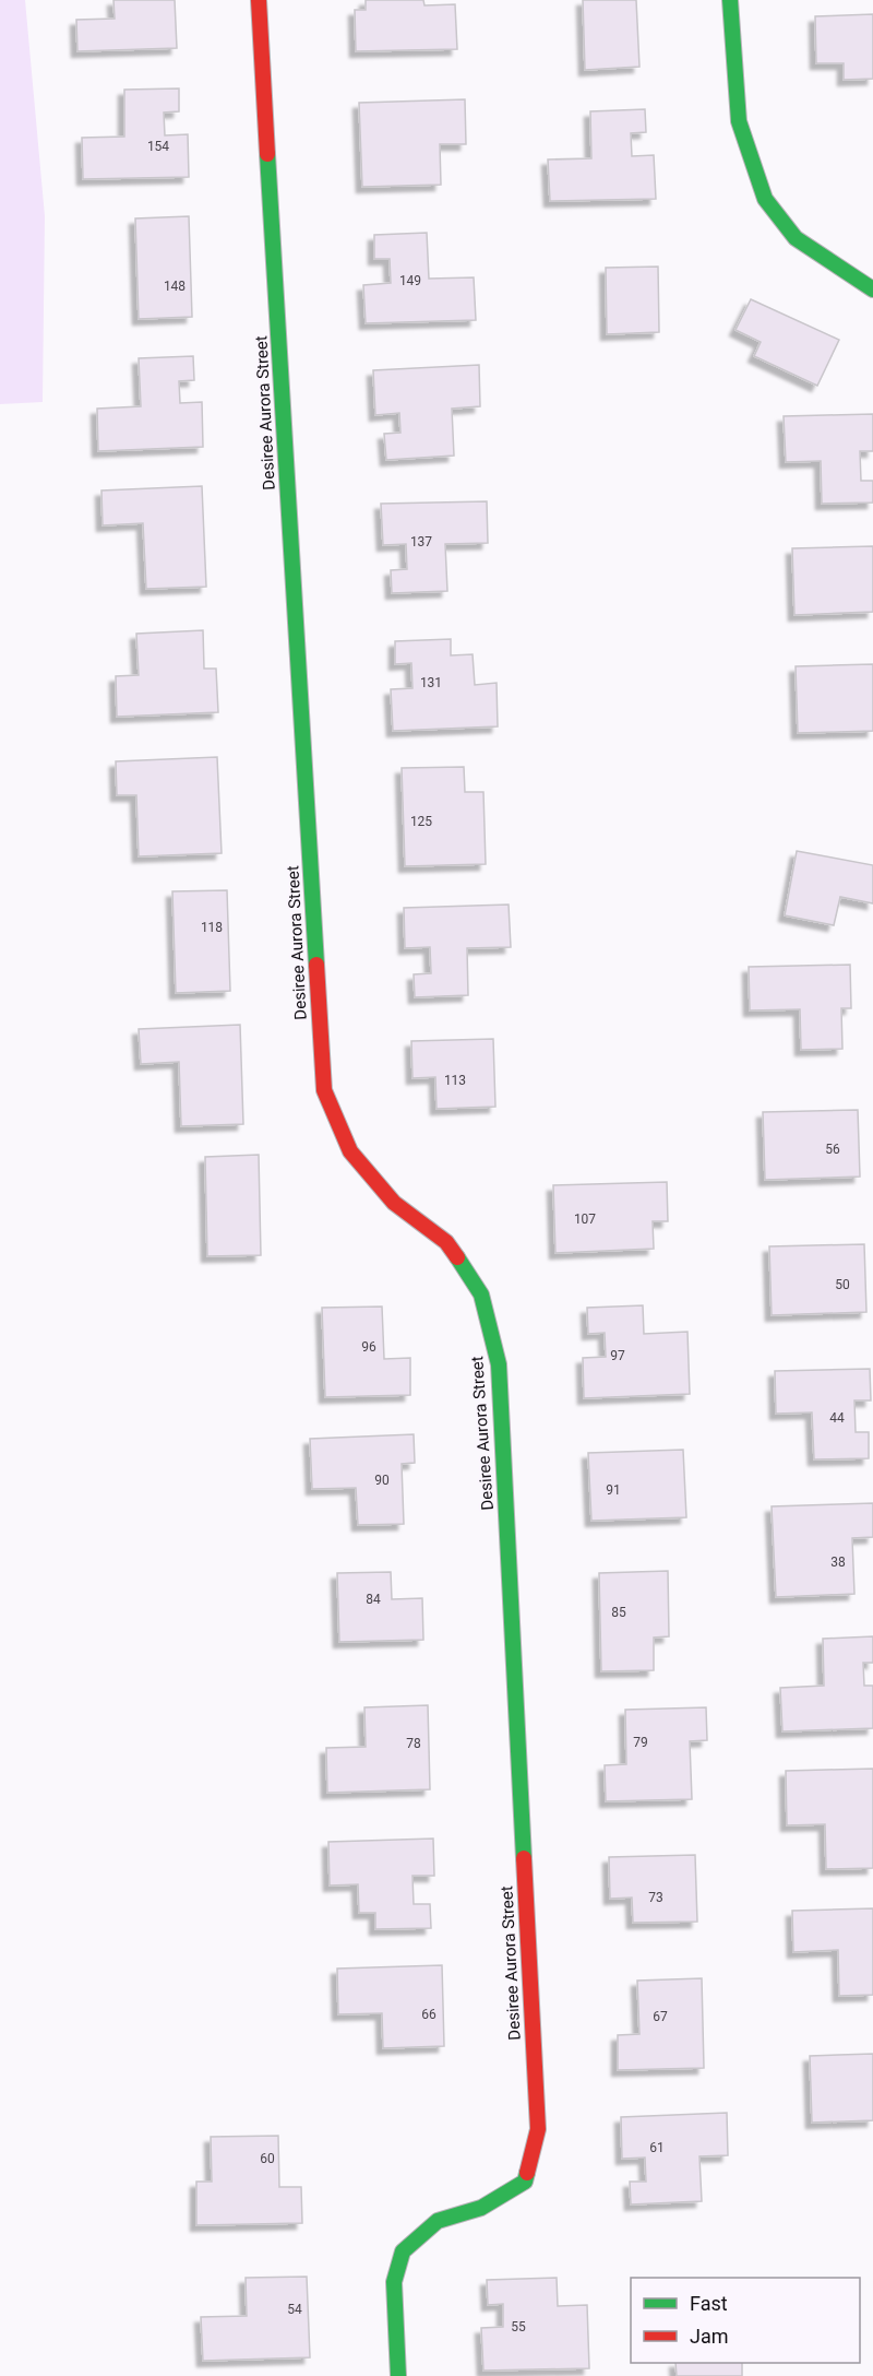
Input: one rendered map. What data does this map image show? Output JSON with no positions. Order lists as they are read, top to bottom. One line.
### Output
{"streets":{"street":["Desiree Aurora Street"]},"house_numbers":["154","149","148","137","131","125","118","113","56","107","50","96","97","44","90","91","38","84","85","79","78","73","66","67","61","60","54","55"],"legend":["Fast","Jam"]}
